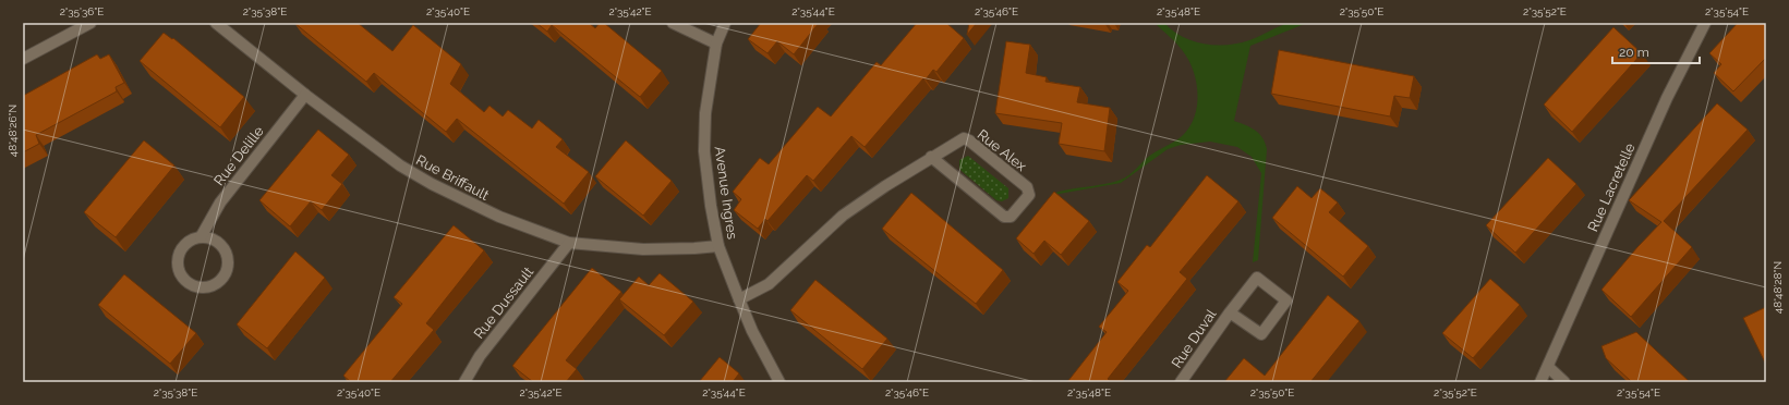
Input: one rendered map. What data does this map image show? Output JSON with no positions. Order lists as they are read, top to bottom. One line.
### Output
{"streets":{"street":["Rue Alex","Rue Delille","Rue Briffault","Rue Lacretelle","Avenue Ingres","Rue Dussault","Rue Duval"]},"crossings":[["Rue Alex","Avenue Ingres"],["Rue Delille","Rue Briffault"],["Rue Briffault","Avenue Ingres"],["Rue Briffault","Rue Dussault"]],"scale_bar":"20 m","coordinates":["2°35'36\"E","2°35'38\"E","2°35'40\"E","2°35'42\"E","2°35'44\"E","2°35'46\"E","2°35'48\"E","2°35'50\"E","2°35'52\"E","2°35'54\"E","48°48'26\"N","48°48'28\"N"]}
